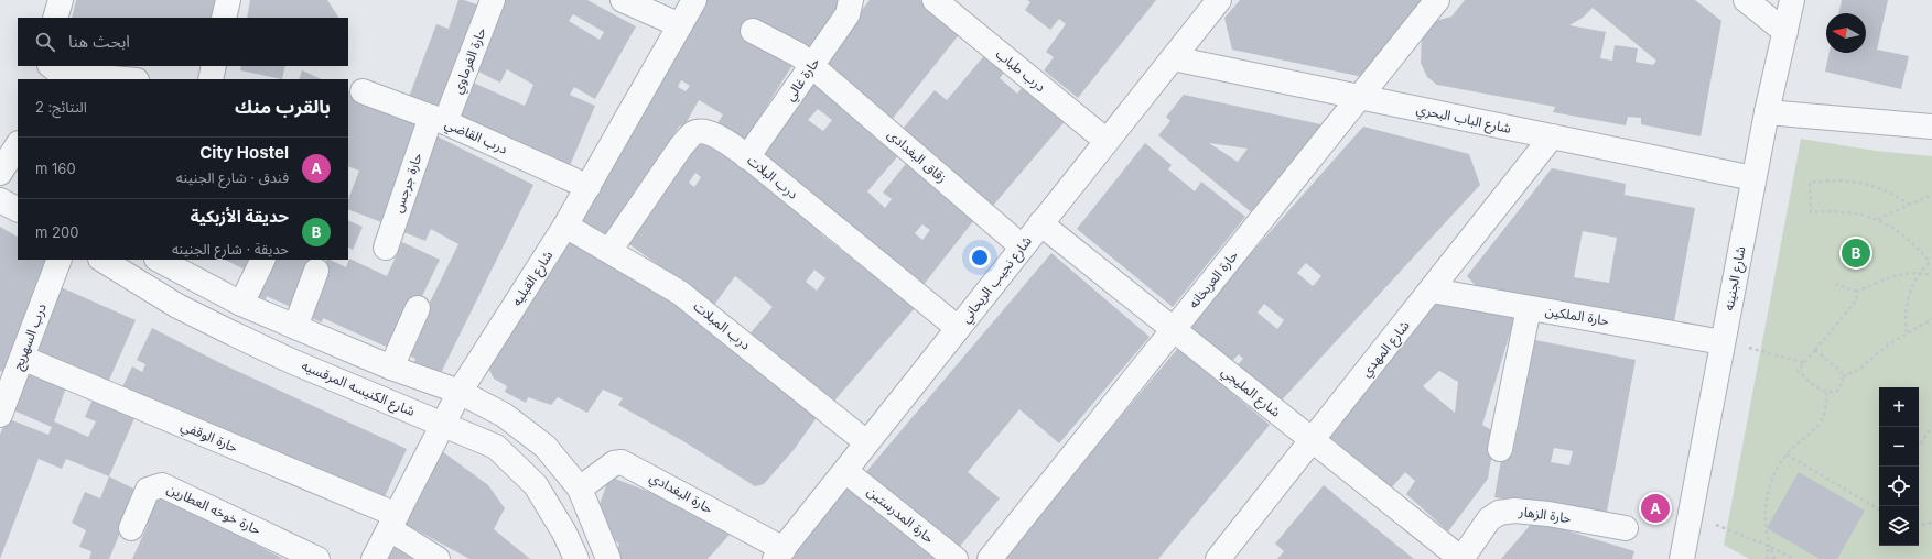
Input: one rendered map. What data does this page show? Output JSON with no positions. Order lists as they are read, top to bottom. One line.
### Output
{"streets":{"street":["حارة الغرماوي","درب طباب","حارة غالي","شارع الباب البحري","درب القاضي","زقاق البغدادى","درب البلات","حارة جرجس","شارع القبليه","شارع الجنينه","شارع نجيب الريحاني","حارة العربخانه","حارة الملكين","درب المبلات","درب السهريج","شارع المهدي","شارع الكنيسه المرقسيه","شارع المليجي","حارة الوقفي","حارة البغدادي","حارة خوخه العطارين","حارة المدرستين","حارة الزهار"]},"crossings":[["حارة الغرماوي","درب القاضي"],["حارة الغرماوي","حارة جرجس"],["درب طباب","شارع نجيب الريحاني"],["حارة غالي","زقاق البغدادى"],["حارة غالي","درب البلات"],["شارع الباب البحري","شارع الجنينه"],["شارع الباب البحري","شارع نجيب الريحاني"],["شارع الباب البحري","حارة العربخانه"],["شارع الباب البحري","شارع المهدي"],["درب القاضي","حارة جرجس"],["درب القاضي","شارع القبليه"],["زقاق البغدادى","شارع نجيب الريحاني"],["درب البلات","شارع نجيب الريحاني"],["درب البلات","درب المبلات"],["شارع القبليه","درب المبلات"],["شارع القبليه","شارع الكنيسه المرقسيه"],["شارع القبليه","حارة الوقفي"],["شارع الجنينه","حارة الملكين"],["شارع نجيب الريحاني","درب المبلات"],["شارع نجيب الريحاني","شارع المليجي"],["شارع نجيب الريحاني","حارة البغدادي"],["شارع نجيب الريحاني","حارة المدرستين"],["حارة العربخانه","شارع المليجي"],["حارة الملكين","شارع المهدي"],["درب السهريج","حارة الوقفي"],["شارع المهدي","شارع المليجي"],["شارع المليجي","حارة الزهار"]],"north":"left","page":{"search":"ابحث هنا","heading":["بالقرب منك","النتائج: 2"],"list":[{"mark":"A","name":"City Hostel","note":"فندق · شارع الجنينه","value":"160 m"},{"mark":"B","name":"حديقة الأزبكية","note":"حديقة · شارع الجنينه","value":"200 m"}],"pins":["B","A"],"map_buttons":["+","−"]}}
